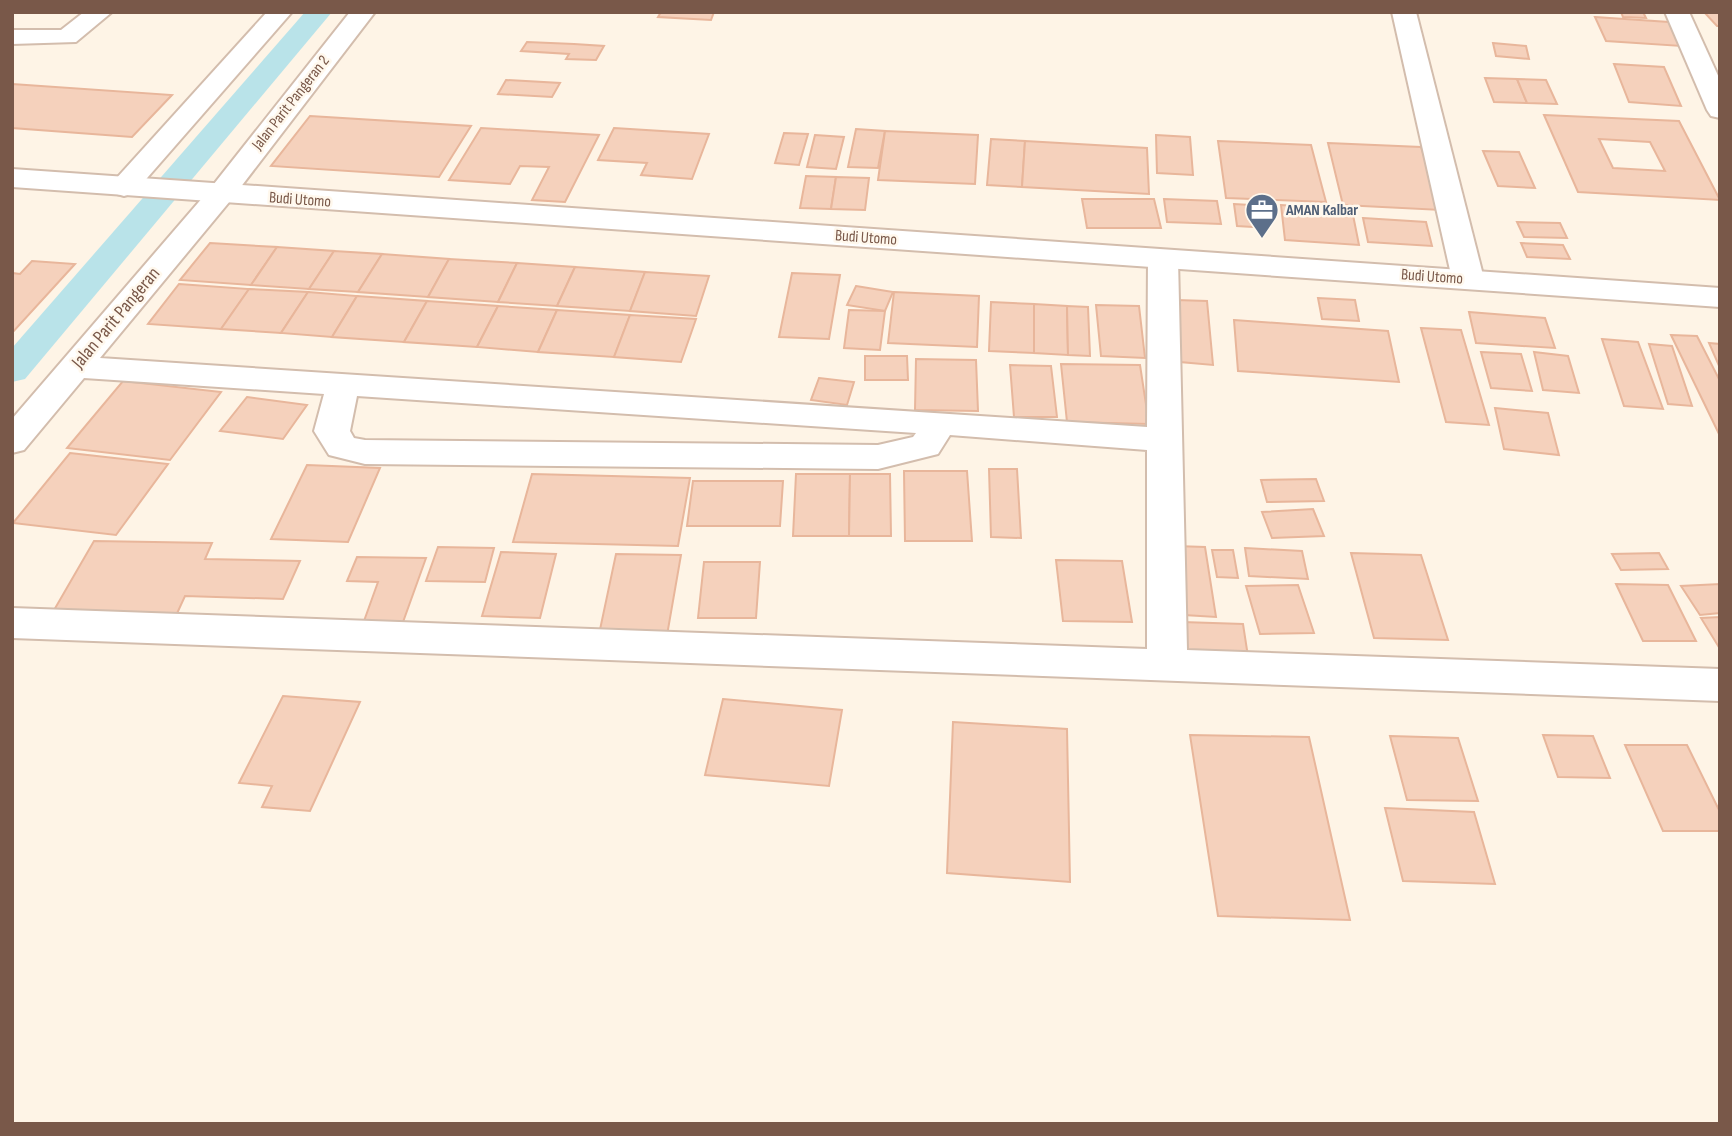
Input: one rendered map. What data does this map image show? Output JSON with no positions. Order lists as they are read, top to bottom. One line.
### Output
{"streets":{"street":["Jalan Parit Pangeran 2","Budi Utomo","Jalan Parit Pangeran"]},"crossings":[["Jalan Parit Pangeran 2","Budi Utomo"],["Jalan Parit Pangeran 2","Jalan Parit Pangeran"],["Budi Utomo","Jalan Parit Pangeran"]],"places":{"office":["AMAN Kalbar"]}}
